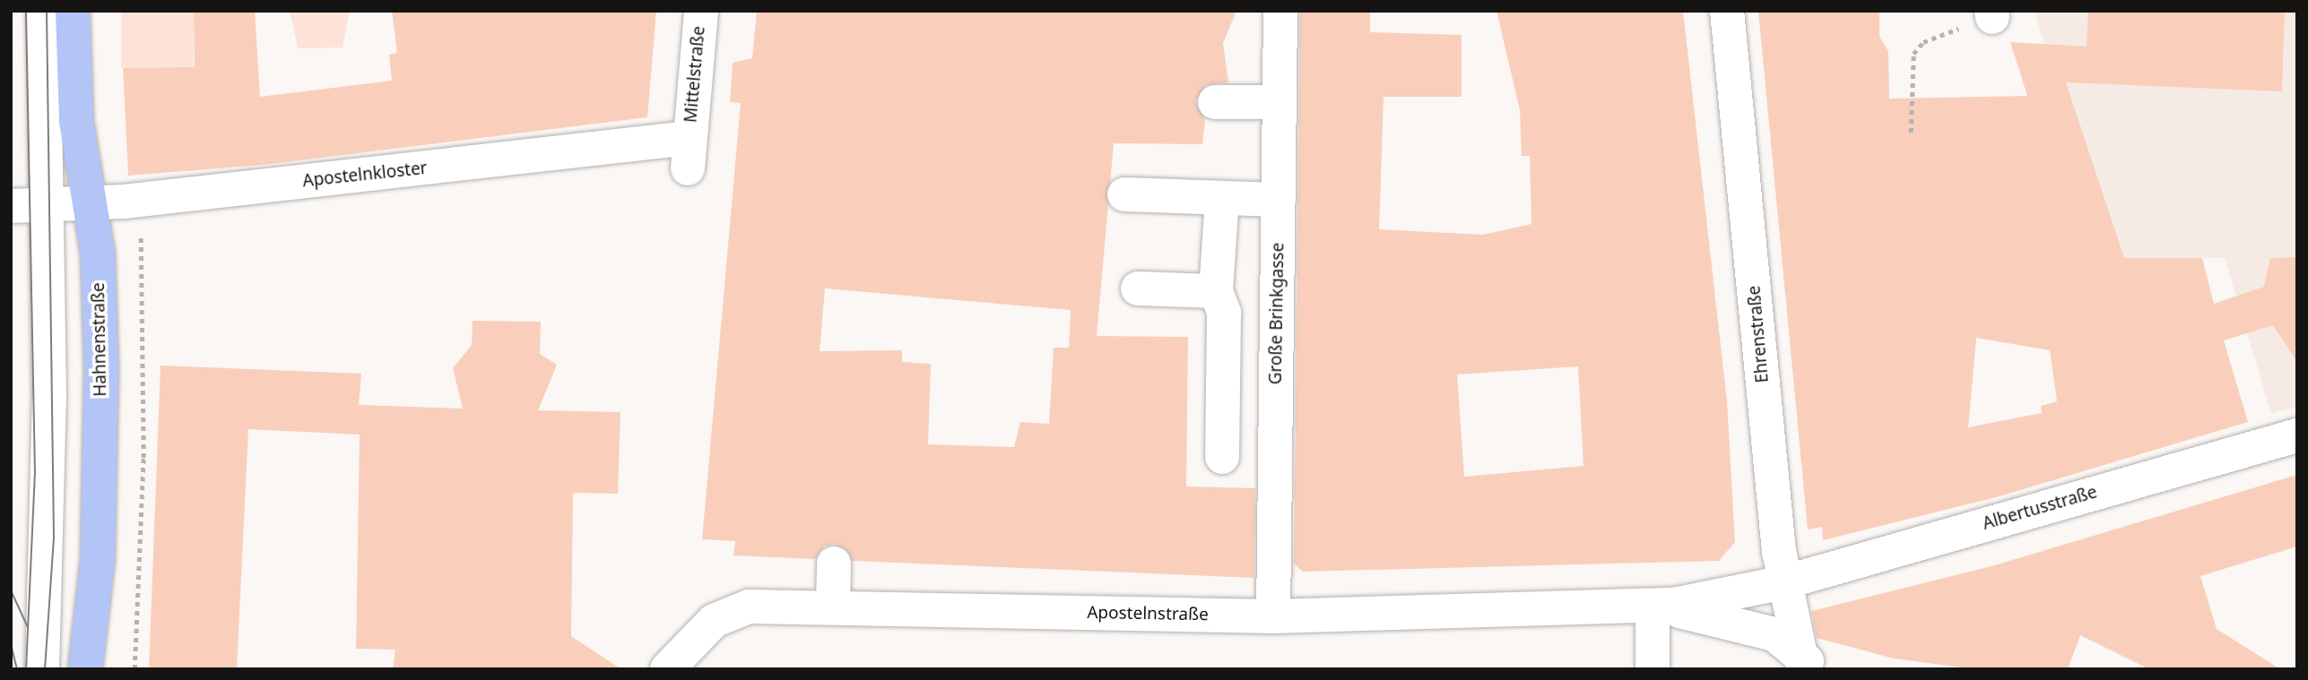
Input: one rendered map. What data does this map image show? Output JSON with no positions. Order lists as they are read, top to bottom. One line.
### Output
{"streets":{"main road":["Hahnenstraße"],"street":["Mittelstraße","Apostelnkloster","Große Brinkgasse","Ehrenstraße","Albertusstraße","Apostelnstraße"]},"crossings":[["Mittelstraße","Apostelnkloster"],["Apostelnkloster","Hahnenstraße"],["Große Brinkgasse","Apostelnstraße"],["Ehrenstraße","Albertusstraße"],["Ehrenstraße","Apostelnstraße"],["Albertusstraße","Apostelnstraße"]]}
